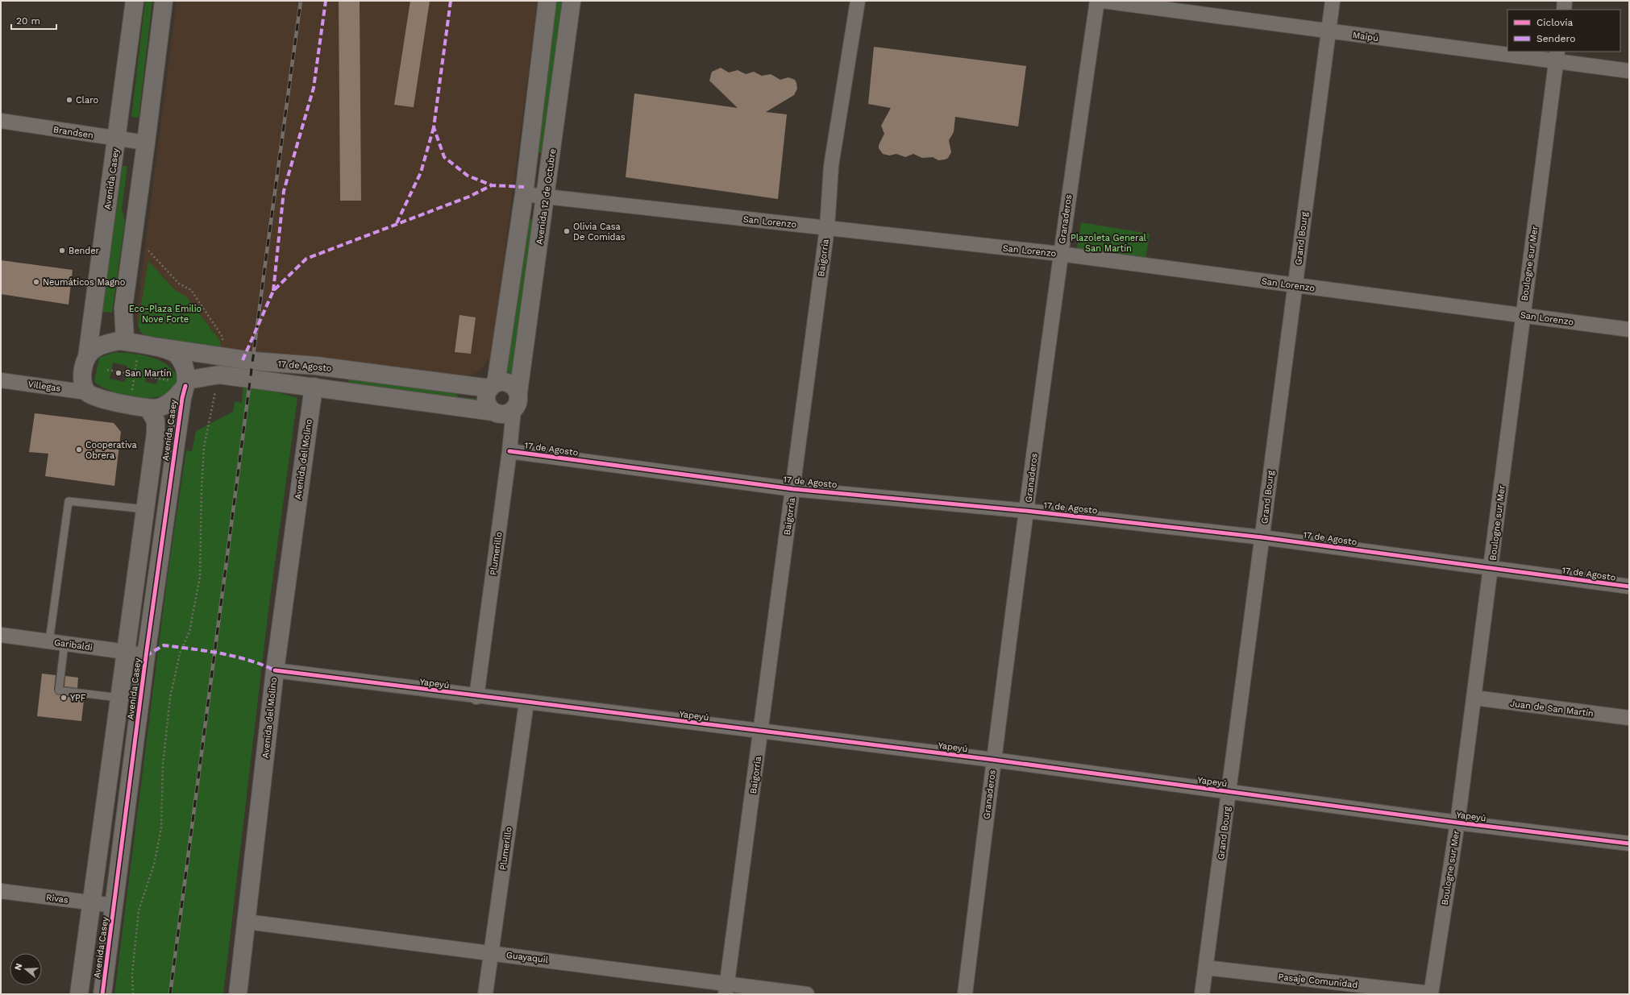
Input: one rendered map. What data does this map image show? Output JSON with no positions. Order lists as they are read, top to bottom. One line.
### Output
{"streets":{"main road":["Avenida Casey","Avenida 12 de Octubre","17 de Agosto","Avenida del Molino"],"street":["Maipú","Brandsen","Granaderos","San Lorenzo","Grand Bourg","Baigorria","Boulogne sur Mer","Villegas","Plumerillo","Garibaldi","Yapeyú","Juan de San Martín","Rivas","Guayaquil","Pasaje Comunidad"]},"crossings":[["Maipú","Grand Bourg"],["Maipú","Boulogne sur Mer"],["Brandsen","Avenida Casey"],["Avenida Casey","17 de Agosto"],["Avenida Casey","Villegas"],["Avenida Casey","Garibaldi"],["Avenida Casey","Rivas"],["Avenida 12 de Octubre","San Lorenzo"],["Avenida 12 de Octubre","17 de Agosto"],["Avenida 12 de Octubre","Plumerillo"],["Granaderos","San Lorenzo"],["Granaderos","17 de Agosto"],["Granaderos","Yapeyú"],["San Lorenzo","Grand Bourg"],["San Lorenzo","Baigorria"],["San Lorenzo","Boulogne sur Mer"],["Grand Bourg","17 de Agosto"],["Grand Bourg","Yapeyú"],["Grand Bourg","Pasaje Comunidad"],["Baigorria","17 de Agosto"],["Baigorria","Yapeyú"],["Baigorria","Guayaquil"],["Boulogne sur Mer","17 de Agosto"],["Boulogne sur Mer","Yapeyú"],["Boulogne sur Mer","Juan de San Martín"],["Boulogne sur Mer","Pasaje Comunidad"],["17 de Agosto","Avenida del Molino"],["17 de Agosto","Plumerillo"],["Avenida del Molino","Yapeyú"],["Avenida del Molino","Guayaquil"],["Plumerillo","Yapeyú"],["Plumerillo","Guayaquil"]],"parks":["Plazoleta General San Martín","Eco-Plaza Emilio Nove Forte"],"places":["Claro","Olivia Casa De Comidas","Bender","Neumáticos Magno","San Martín","Cooperativa Obrera","YPF"],"legend":["Ciclovía","Sendero"],"scale_bar":"20 m","north":"left"}
